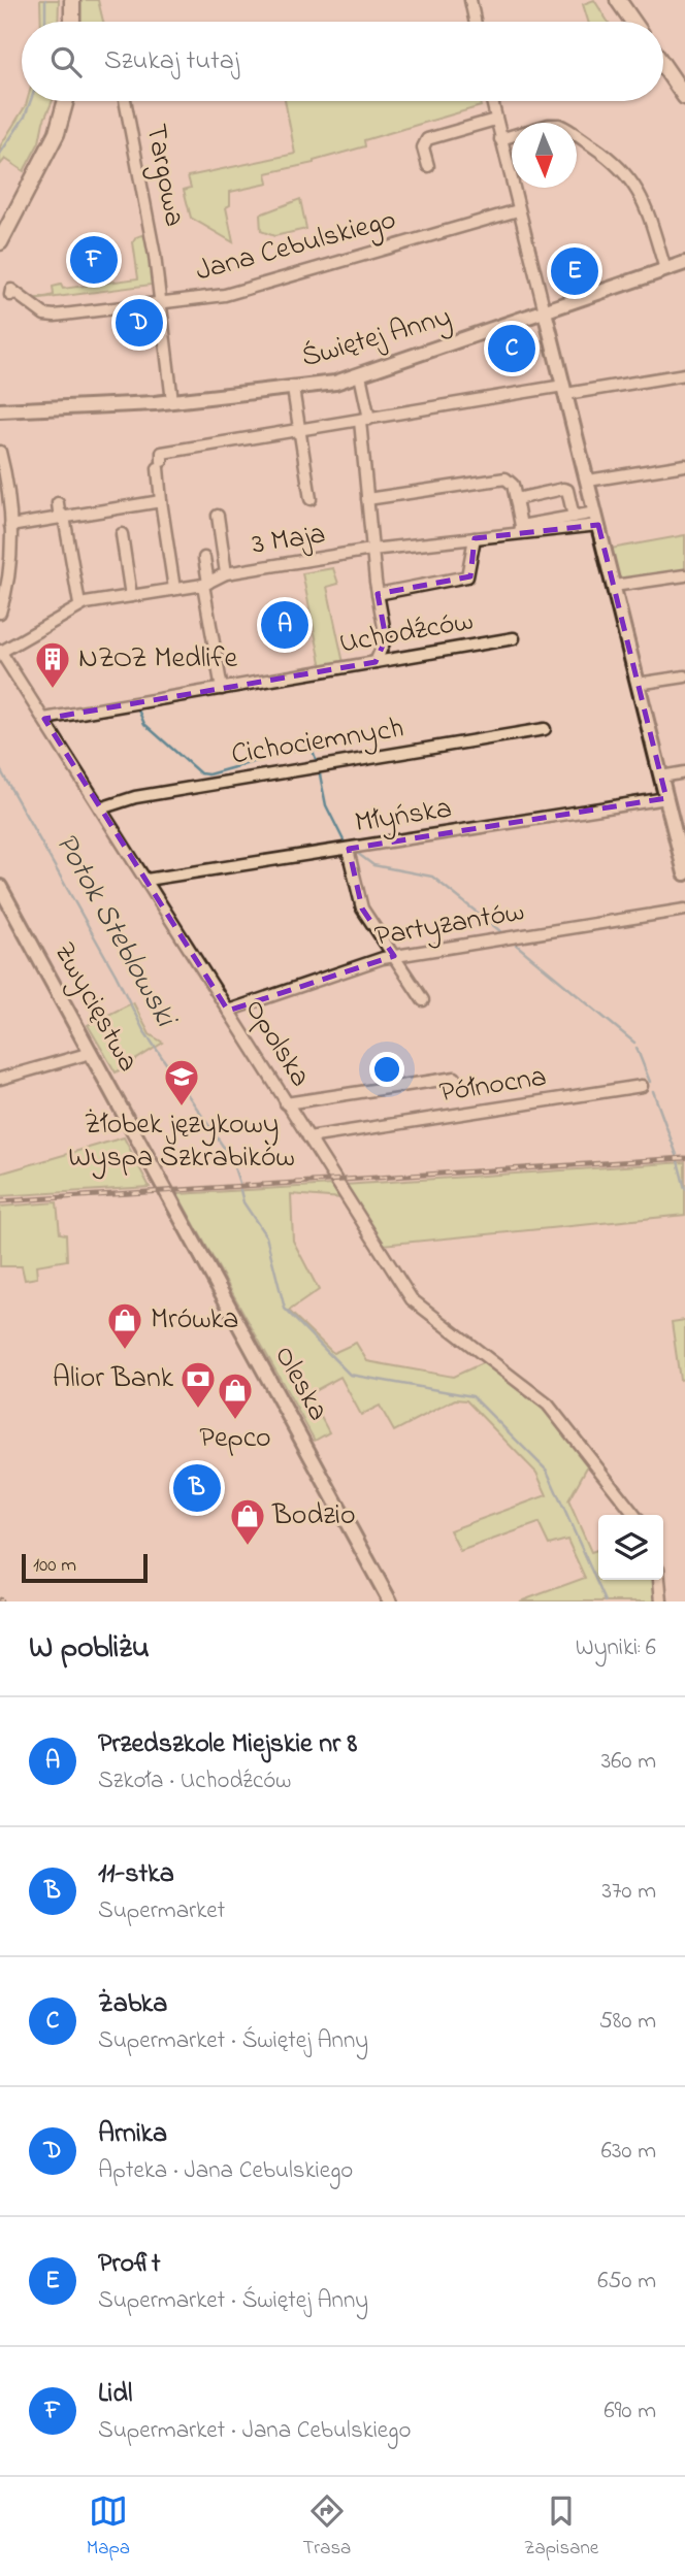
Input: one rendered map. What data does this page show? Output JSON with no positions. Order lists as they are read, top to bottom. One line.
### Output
{"streets":{"street":["Targowa","Jana Cebulskiego","Świętej Anny","3 Maja","Uchodźców","Cichociemnych","Młyńska","Partyzantów","Zwycięstwa","Opolska","Północna","Oleska"]},"crossings":[["Targowa","Jana Cebulskiego"],["Targowa","Świętej Anny"],["3 Maja","Opolska"],["Uchodźców","Opolska"],["Cichociemnych","Opolska"],["Młyńska","Opolska"],["Partyzantów","Opolska"],["Zwycięstwa","Oleska"],["Opolska","Północna"]],"water":["Potok Steblowski"],"places":{"building":["NZOZ Medlife"],"school or university":["Żłobek językowy Wyspa Szkrabików"],"shop":["Mrówka","Pepco","Bodzio"],"bank":["Alior Bank"]},"scale_bar":"100 m","north":"bottom","page":{"search":"Szukaj tutaj","pins":["F","E","D","C","A","B"],"scale":"100 m","heading":["W pobliżu","Wyniki: 6"],"list":[{"mark":"A","name":"Przedszkole Miejskie nr 8","note":"Szkoła · Uchodźców","value":"360 m"},{"mark":"B","name":"11-stka","note":"Supermarket","value":"370 m"},{"mark":"C","name":"Żabka","note":"Supermarket · Świętej Anny","value":"580 m"},{"mark":"D","name":"Arnika","note":"Apteka · Jana Cebulskiego","value":"630 m"},{"mark":"E","name":"Profit","note":"Supermarket · Świętej Anny","value":"650 m"},{"mark":"F","name":"Lidl","note":"Supermarket · Jana Cebulskiego","value":"690 m"}],"nav":["Mapa","Trasa","Zapisane"]}}
